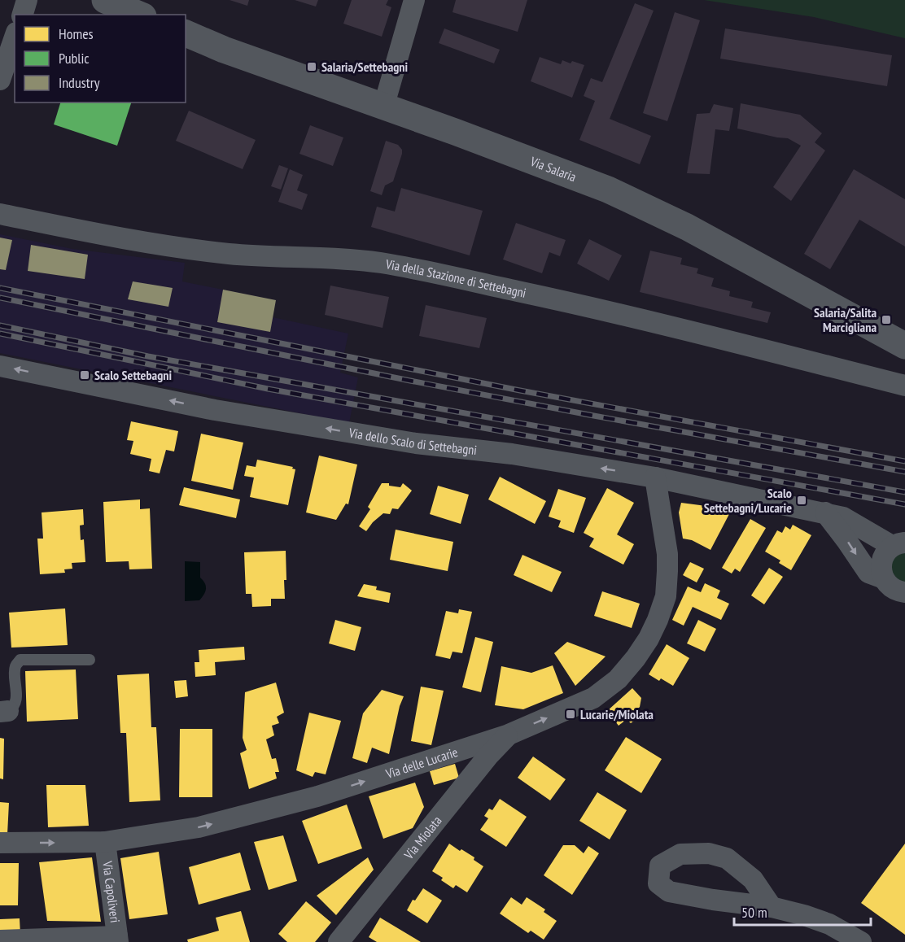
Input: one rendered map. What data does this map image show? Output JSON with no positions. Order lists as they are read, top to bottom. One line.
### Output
{"streets":{"street":["Via Salaria","Via della Stazione di Settebagni","Via dello Scalo di Settebagni","Via delle Lucarie","Via Miolata","Via Capoliveri"]},"crossings":[["Via dello Scalo di Settebagni","Via delle Lucarie"],["Via delle Lucarie","Via Miolata"],["Via delle Lucarie","Via Capoliveri"]],"one_way":["Via dello Scalo di Settebagni","Via delle Lucarie"],"places":{"transit":["Salaria/Settebagni","Salaria/Salita Marcigliana","Scalo Settebagni","Scalo Settebagni/Lucarie","Lucarie/Miolata"]},"legend":["Homes","Public","Industry"],"scale_bar":"50 m"}
